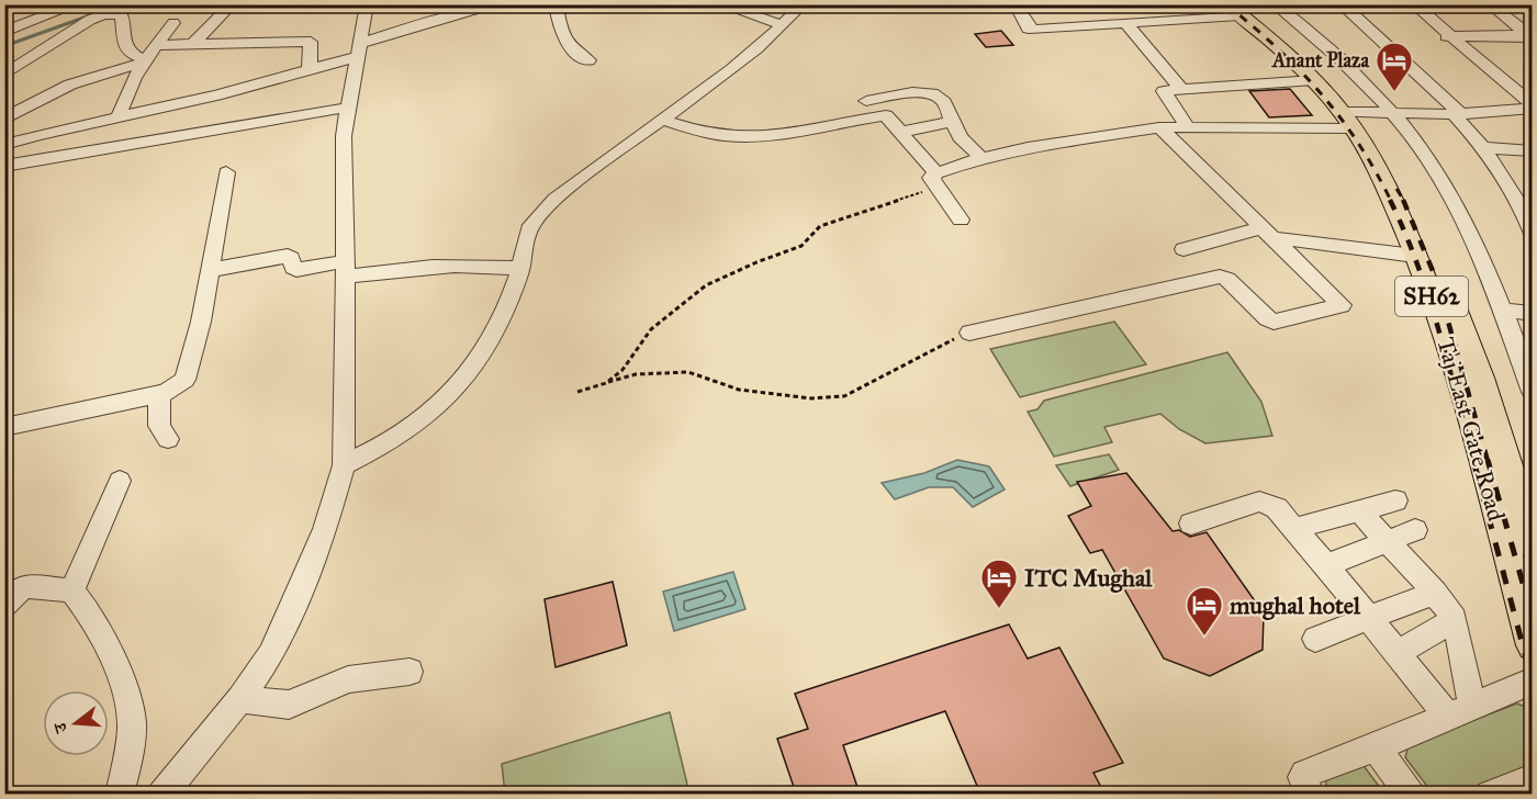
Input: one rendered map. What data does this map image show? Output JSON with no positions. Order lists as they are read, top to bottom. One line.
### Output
{"streets":{"main road":["SH62","Taj East Gate Road"]},"crossings":[["SH62","Taj East Gate Road"]],"places":{"hotel":["Anant Plaza","ITC Mughal","mughal hotel"]},"north":"left"}
